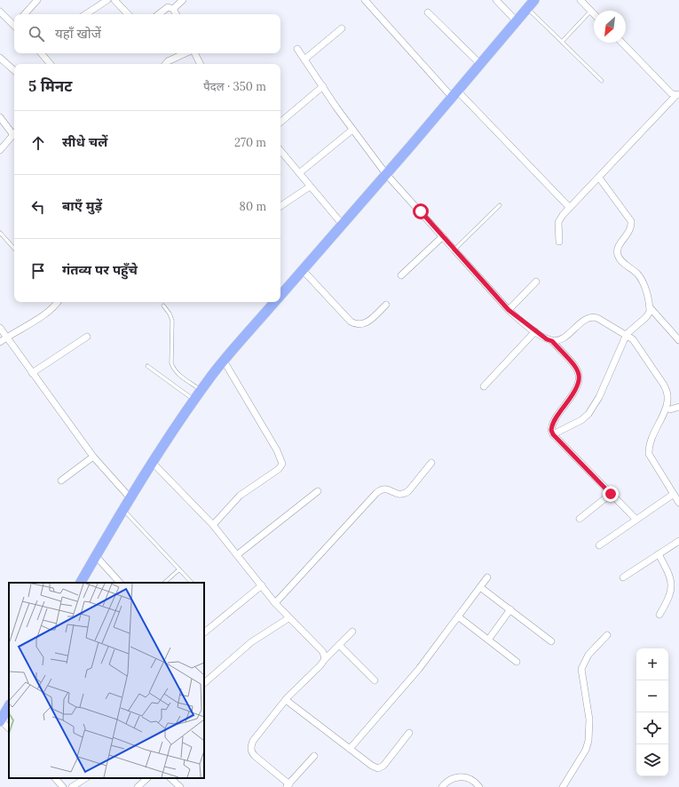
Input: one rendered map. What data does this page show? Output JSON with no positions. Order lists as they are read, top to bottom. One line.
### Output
{"north":"bottom left","page":{"search":"यहाँ खोजें","heading":["5 मिनट","पैदल · 350 m"],"list":[["सीधे चलें","270 m"],["बाएँ मुड़ें","80 m"],"गंतव्य पर पहुँचे"],"map_buttons":["+","−"]}}
